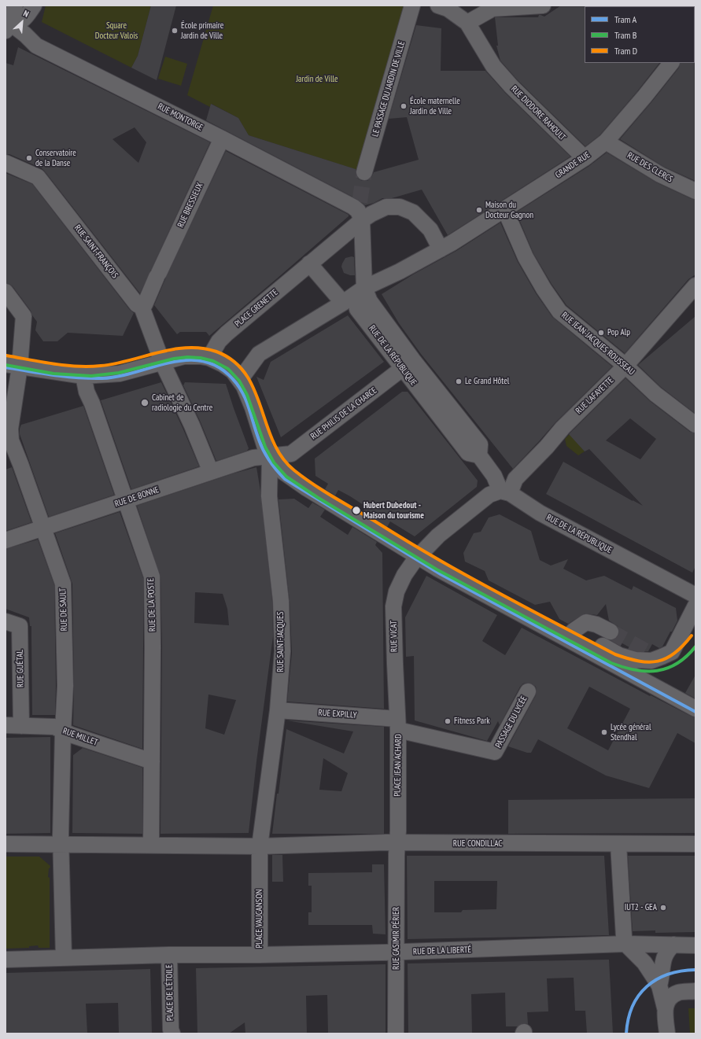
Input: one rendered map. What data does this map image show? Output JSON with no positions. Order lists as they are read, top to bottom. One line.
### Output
{"streets":{"street":["LE PASSAGE DU JARDIN DE VILLE","RUE DIODORE RAHOULT","RUE MONTORGE","GRANDE RUE","RUE DES CLERCS","RUE BRESSIEUX","RUE SAINT-FRANÇOIS","PLACE GRENETTE","RUE JEAN-JACQUES ROUSSEAU","RUE DE LA RÉPUBLIQUE","RUE LAFAYETTE","RUE PHILIS DE LA CHARCE","RUE DE BONNE","RUE DE LA POSTE","RUE DE SAULT","RUE VICAT","RUE SAINT-JACQUES","RUE GUÉTAL","RUE EXPILLY","PASSAGE DU LYCÉE","RUE MILLET","PLACE JEAN ACHARD","RUE CONDILLAC","PLACE VAUCANSON","RUE CASIMIR PÉRIER","RUE DE LA LIBERTÉ","PLACE DE L'ÉTOILE"]},"crossings":[["RUE DIODORE RAHOULT","GRANDE RUE"],["RUE MONTORGE","RUE BRESSIEUX"],["RUE MONTORGE","PLACE GRENETTE"],["GRANDE RUE","RUE DES CLERCS"],["GRANDE RUE","PLACE GRENETTE"],["GRANDE RUE","RUE JEAN-JACQUES ROUSSEAU"],["RUE BRESSIEUX","RUE SAINT-FRANÇOIS"],["RUE SAINT-FRANÇOIS","RUE DE BONNE"],["RUE JEAN-JACQUES ROUSSEAU","RUE LAFAYETTE"],["RUE DE LA RÉPUBLIQUE","RUE LAFAYETTE"],["RUE DE LA RÉPUBLIQUE","RUE PHILIS DE LA CHARCE"],["RUE PHILIS DE LA CHARCE","RUE DE BONNE"],["RUE PHILIS DE LA CHARCE","RUE SAINT-JACQUES"],["RUE DE BONNE","RUE DE LA POSTE"],["RUE DE BONNE","RUE DE SAULT"],["RUE DE BONNE","RUE SAINT-JACQUES"],["RUE DE LA POSTE","RUE MILLET"],["RUE DE SAULT","RUE MILLET"],["RUE VICAT","RUE EXPILLY"],["RUE VICAT","PLACE JEAN ACHARD"],["RUE SAINT-JACQUES","RUE EXPILLY"],["RUE SAINT-JACQUES","RUE CONDILLAC"],["RUE SAINT-JACQUES","PLACE VAUCANSON"],["RUE GUÉTAL","RUE MILLET"],["RUE EXPILLY","PLACE JEAN ACHARD"],["PASSAGE DU LYCÉE","PLACE JEAN ACHARD"],["PLACE JEAN ACHARD","RUE CONDILLAC"],["PLACE JEAN ACHARD","RUE CASIMIR PÉRIER"],["RUE CONDILLAC","PLACE VAUCANSON"],["RUE CONDILLAC","RUE CASIMIR PÉRIER"],["PLACE VAUCANSON","RUE DE LA LIBERTÉ"],["PLACE VAUCANSON","PLACE DE L'ÉTOILE"],["RUE CASIMIR PÉRIER","RUE DE LA LIBERTÉ"]],"parks":["Square Docteur Valois","Jardin de Ville"],"places":["École primaire Jardin de Ville","École maternelle Jardin de Ville","Conservatoire de la Danse","Maison du Docteur Gagnon","Pop Alp","Le Grand Hôtel","Cabinet de radiologie du Centre","Hubert Dubedout - Maison du tourisme","Fitness Park","Lycée général Stendhal","IUT2 - GEA"],"lines":["tram line D","tram line B","tram line A"],"legend":["Tram A","Tram B","Tram D"],"north":"top right"}
